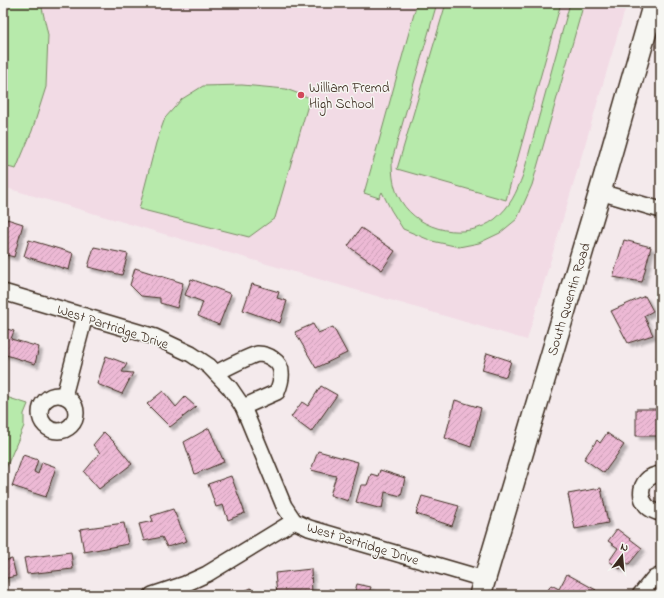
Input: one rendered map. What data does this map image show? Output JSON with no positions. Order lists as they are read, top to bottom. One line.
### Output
{"streets":{"main road":["South Quentin Road"],"street":["West Partridge Drive"]},"crossings":[["South Quentin Road","West Partridge Drive"]],"places":["William Fremd High School"],"north":"top"}
